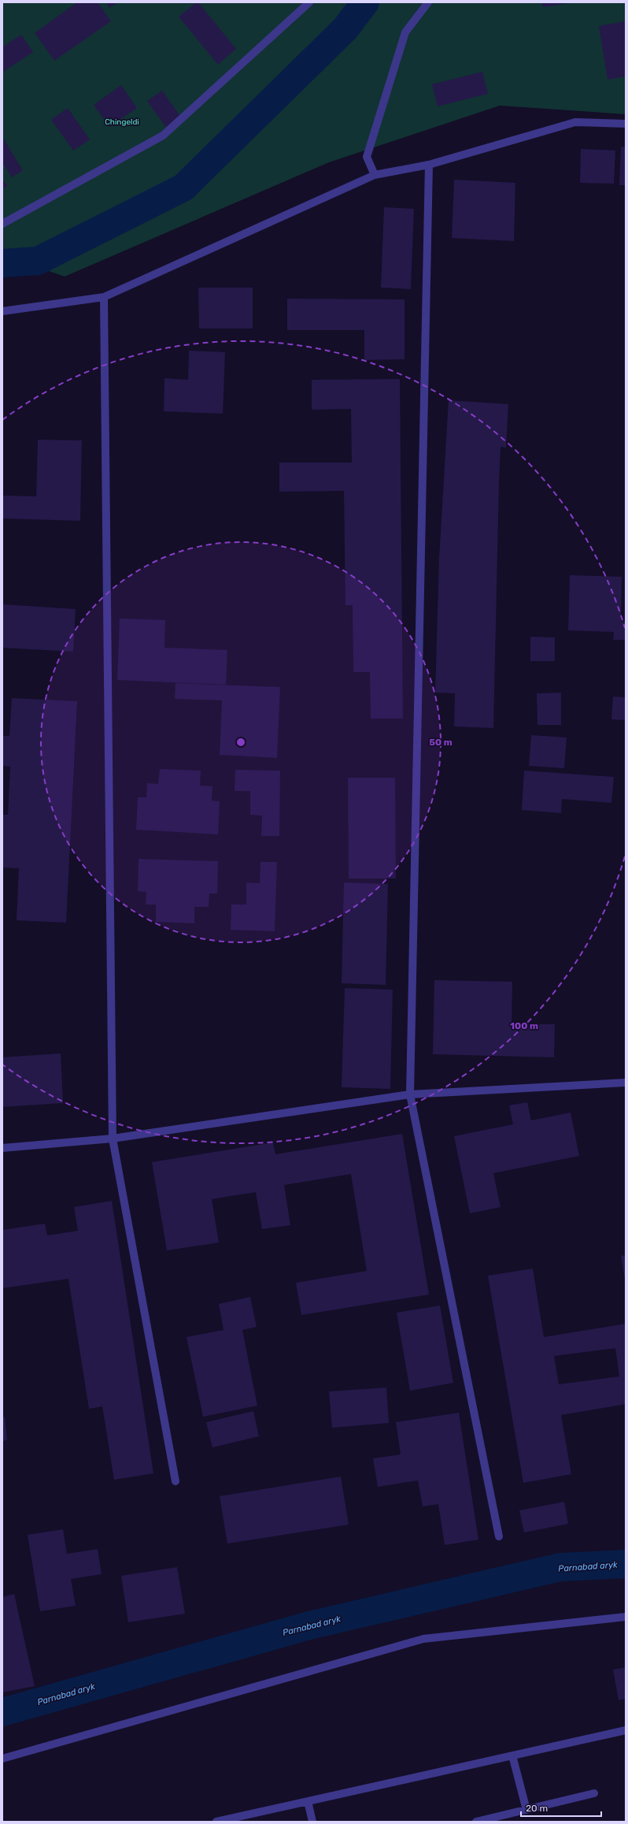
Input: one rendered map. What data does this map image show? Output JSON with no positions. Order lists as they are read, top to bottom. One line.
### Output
{"water":["Parnabad aryk"],"parks":["Chingeldi"],"scale_bar":"20 m","rings":["50 m","100 m"]}
